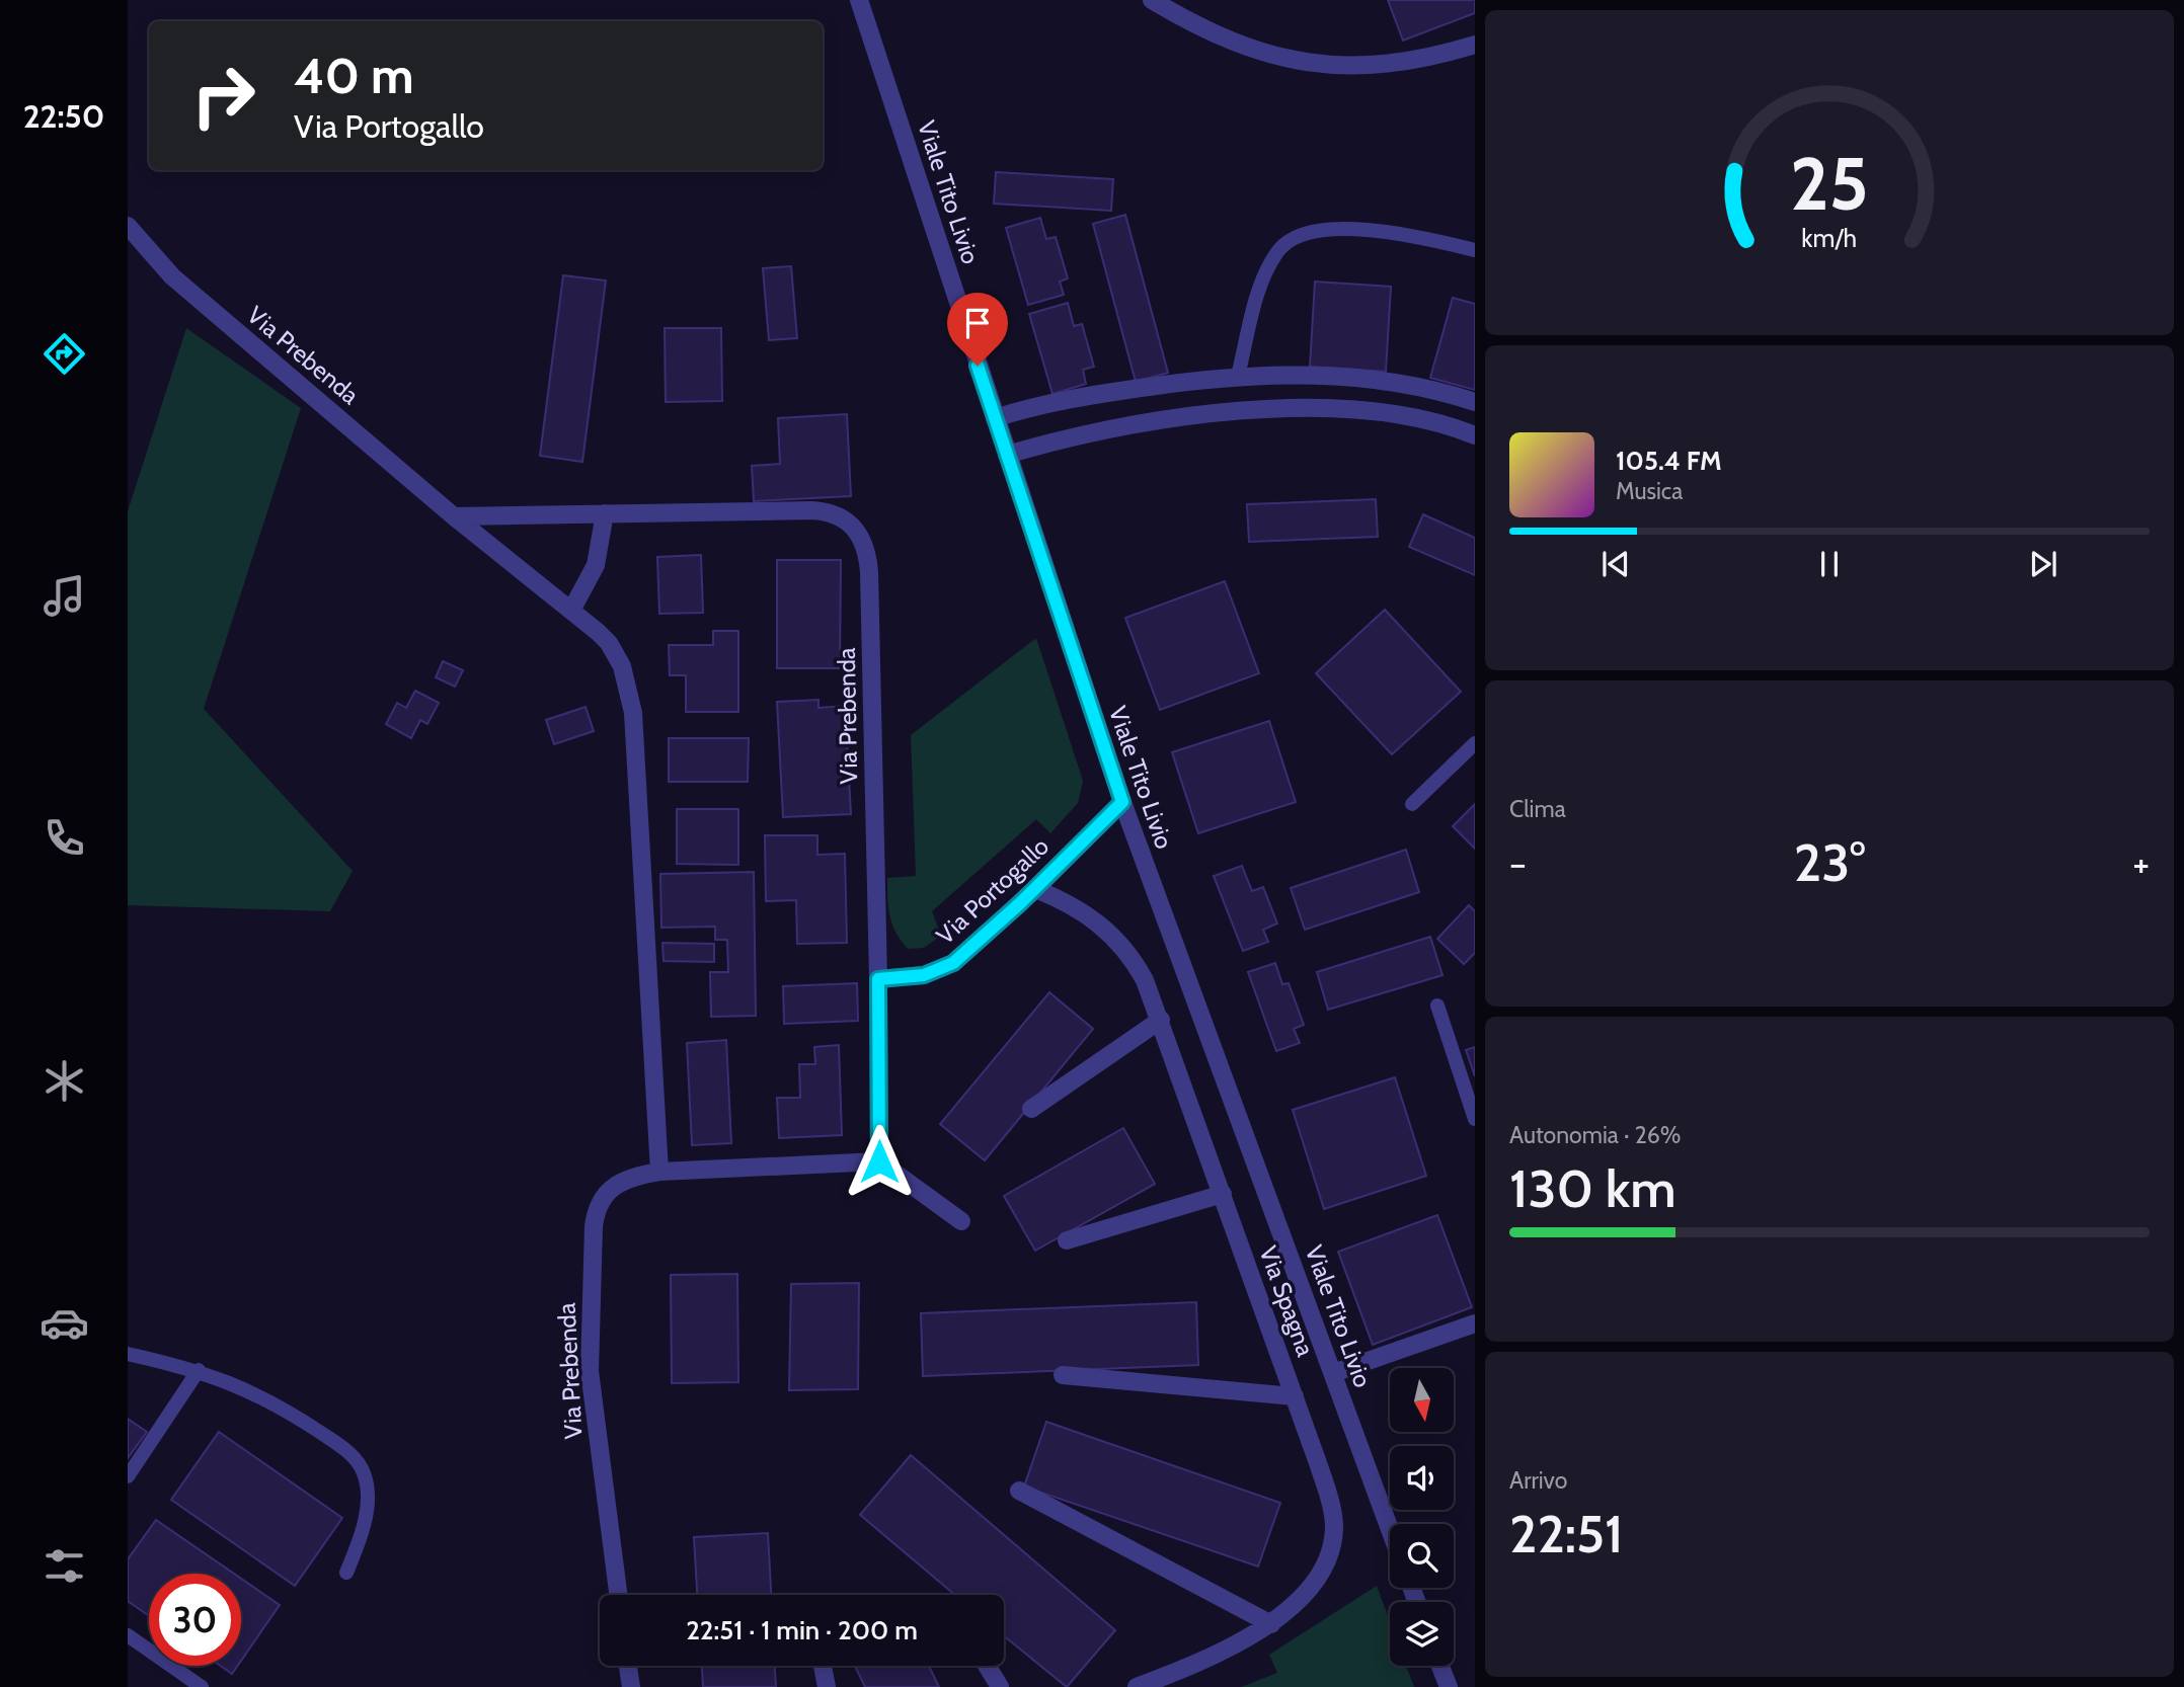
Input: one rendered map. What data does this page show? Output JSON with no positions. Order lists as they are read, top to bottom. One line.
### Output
{"streets":{"street":["Viale Tito Livio","Via Prebenda","Via Portogallo","Via Spagna"]},"crossings":[["Viale Tito Livio","Via Portogallo"],["Via Prebenda","Via Portogallo"],["Via Portogallo","Via Spagna"]],"north":"bottom","page":{"tabs":"22:50","turn":["40 m","Via Portogallo"],"song":["105.4 FM","Musica"],"tile":["Clima",["Autonomia · 26%","130 km"],["Arrivo","22:51"]],"heat":["−","23°","+"],"limit":"30","trip":"22:51 · 1 min · 200 m","gauge":["25","km/h"]}}
